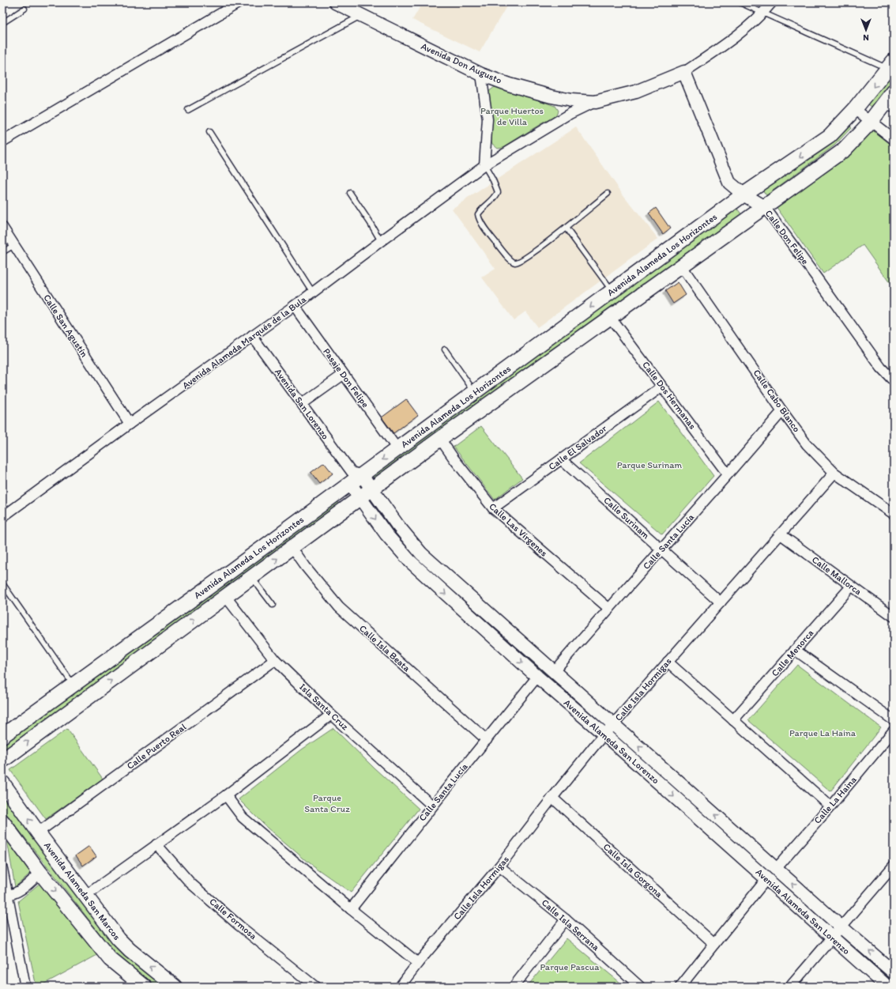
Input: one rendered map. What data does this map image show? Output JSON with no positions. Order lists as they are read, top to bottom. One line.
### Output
{"streets":{"main road":["Avenida Alameda Los Horizontes","Avenida Alameda San Marcos"],"street":["Avenida Don Augusto","Calle Don Felipe","Calle San Agustín","Avenida Alameda Marqués de la Bula","Pasaje Don Felipe","Calle Dos Hermanas","Calle Cabo Blanco","Avenida San Lorenzo","Calle El Salvador","Calle Surinam","Calle Las Vírgenes","Calle Santa Lucía","Calle Mallorca","Calle Isla Beata","Calle Menorca","Calle Isla Hormigas","Isla Santa Cruz","Avenida Alameda San Lorenzo","Calle Puerto Real","Calle La Haina","Calle Isla Gorgona","Calle Formosa","Calle Isla Serrana"]},"crossings":[["Avenida Don Augusto","Avenida Alameda Marqués de la Bula"],["Calle Don Felipe","Avenida Alameda Los Horizontes"],["Calle Don Felipe","Avenida Alameda Marqués de la Bula"],["Avenida Alameda Los Horizontes","Pasaje Don Felipe"],["Avenida Alameda Los Horizontes","Calle Dos Hermanas"],["Avenida Alameda Los Horizontes","Calle Cabo Blanco"],["Avenida Alameda Los Horizontes","Avenida San Lorenzo"],["Avenida Alameda Los Horizontes","Calle Las Vírgenes"],["Avenida Alameda Los Horizontes","Calle Isla Beata"],["Avenida Alameda Los Horizontes","Isla Santa Cruz"],["Avenida Alameda Los Horizontes","Avenida Alameda San Lorenzo"],["Calle San Agustín","Avenida Alameda Marqués de la Bula"],["Avenida Alameda Marqués de la Bula","Pasaje Don Felipe"],["Avenida Alameda Marqués de la Bula","Avenida San Lorenzo"],["Calle Dos Hermanas","Calle El Salvador"],["Calle Dos Hermanas","Calle Santa Lucía"],["Calle Cabo Blanco","Calle Santa Lucía"],["Calle Cabo Blanco","Calle Isla Hormigas"],["Avenida San Lorenzo","Avenida Alameda San Lorenzo"],["Calle El Salvador","Calle Surinam"],["Calle El Salvador","Calle Las Vírgenes"],["Calle Surinam","Calle Santa Lucía"],["Calle Surinam","Calle Isla Hormigas"],["Calle Las Vírgenes","Calle Santa Lucía"],["Calle Santa Lucía","Calle Isla Beata"],["Calle Santa Lucía","Isla Santa Cruz"],["Calle Santa Lucía","Avenida Alameda San Lorenzo"],["Calle Mallorca","Calle Menorca"],["Calle Mallorca","Calle Isla Hormigas"],["Calle Isla Hormigas","Avenida Alameda San Lorenzo"],["Calle Isla Hormigas","Calle Isla Gorgona"],["Calle Isla Hormigas","Calle Isla Serrana"],["Isla Santa Cruz","Calle Puerto Real"],["Avenida Alameda San Lorenzo","Calle La Haina"],["Calle Puerto Real","Avenida Alameda San Marcos"]],"parks":["Parque Huertos de Villa","Parque Surinam","Parque La Haina","Parque Santa Cruz","Parque Pascua"],"north":"bottom"}
